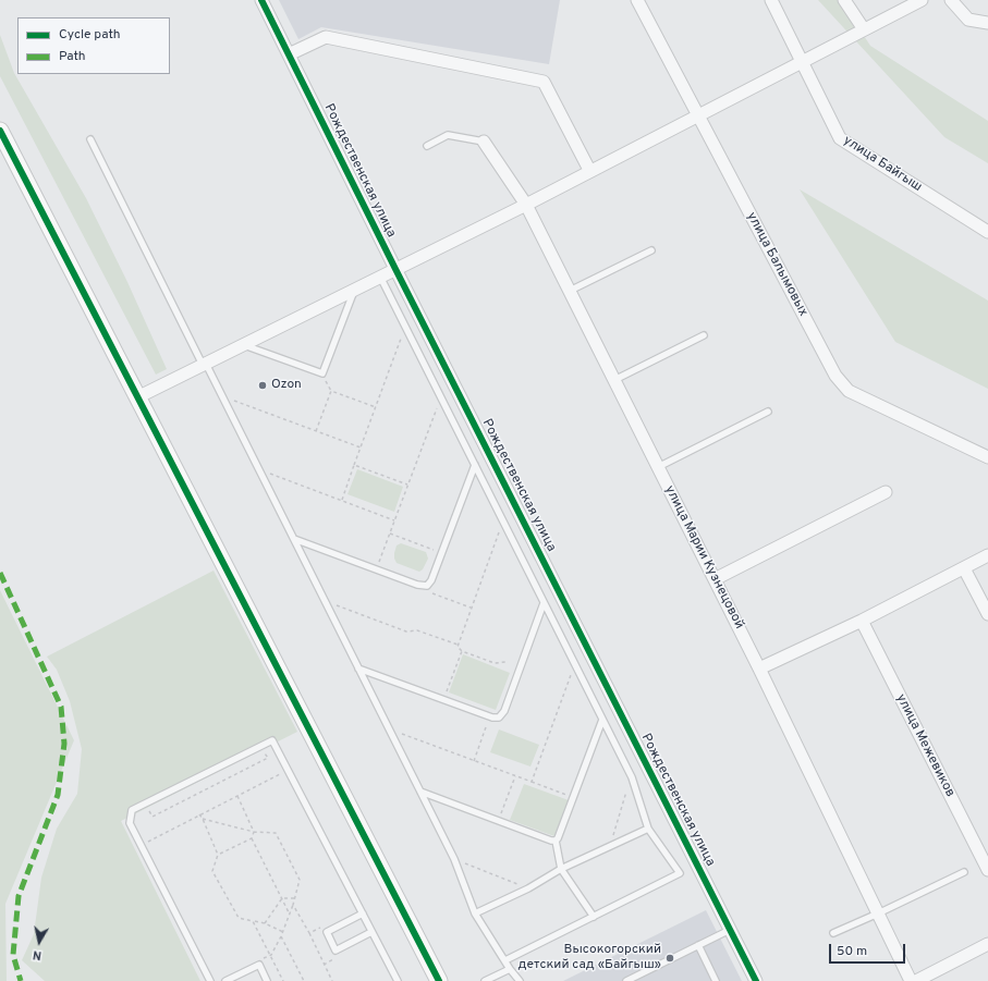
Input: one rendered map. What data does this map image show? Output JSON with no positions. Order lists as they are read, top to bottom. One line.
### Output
{"streets":{"street":["улица Байгыш","Рождественская улица","улица Балымовых","улица Марии Кузнецовой","улица Межевиков"]},"places":["Ozon","Высокогорский детский сад «Байгыш»"],"legend":["Cycle path","Path"],"scale_bar":"50 m","north":"bottom"}
